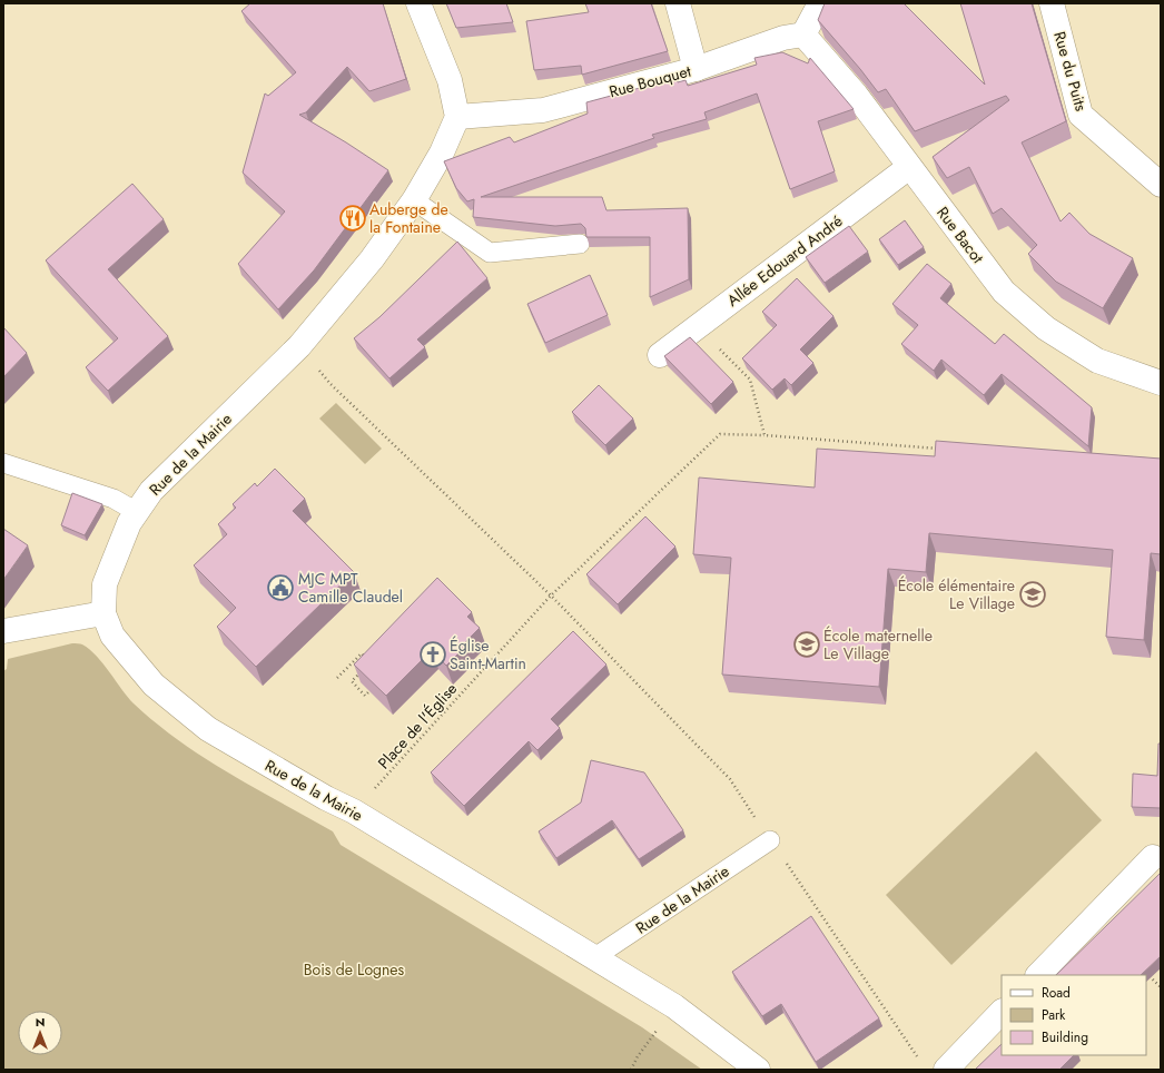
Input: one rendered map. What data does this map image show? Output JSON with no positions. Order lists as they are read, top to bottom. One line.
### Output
{"streets":{"street":["Rue du Puits","Rue Bouquet","Rue Bacot","Allée Edouard André","Rue de la Mairie"],"path":["Place de l'Église"]},"crossings":[["Rue Bouquet","Rue Bacot"],["Rue Bouquet","Rue de la Mairie"],["Rue Bacot","Allée Edouard André"],["Rue de la Mairie","Place de l'Église"]],"parks":["Bois de Lognes"],"places":{"restaurant":["Auberge de la Fontaine"],"public building":["MJC MPT Camille Claudel"],"school or university":["École élémentaire Le Village","École maternelle Le Village"],"church":["Église Saint-Martin"]},"legend":["Road","Park","Building"],"north":"top"}
